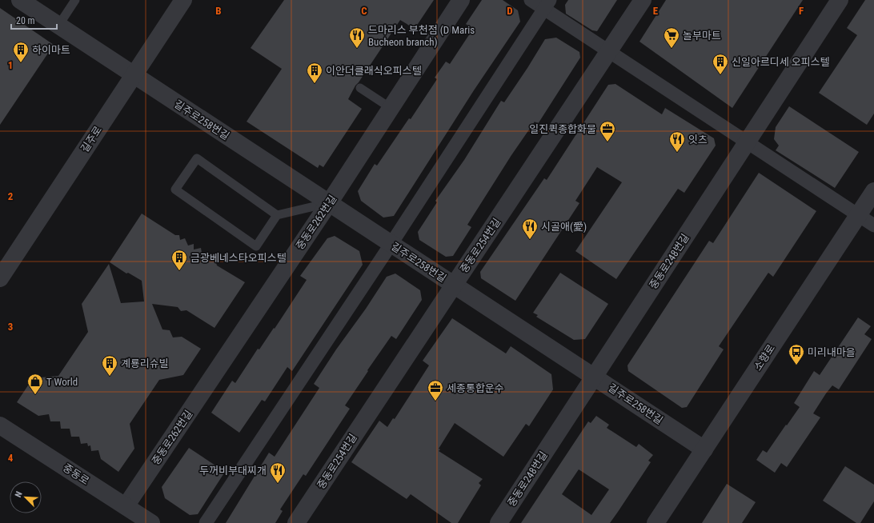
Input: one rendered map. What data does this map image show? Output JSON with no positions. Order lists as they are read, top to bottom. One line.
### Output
{"streets":{"street":["길주로258번길","길주로","중동로262번길","중동로254번길","중동로248번길","소향로","중동로"]},"crossings":[["길주로258번길","길주로"],["길주로258번길","중동로262번길"],["길주로258번길","중동로254번길"],["길주로258번길","중동로248번길"],["길주로258번길","소향로"],["중동로262번길","중동로"]],"places":{"restaurant":["드마리스 부천점 (D Maris Bucheon branch)","잇츠","시골애(愛)","두꺼비부대찌개"],"supermarket":["놀부마트"],"building":["하이마트","신일아르디세 오피스텔","이안더클래식오피스텔","금광베네스타오피스텔","계룡리슈빌"],"office":["일진퀵종합화물","세종통합운수"],"bus stop":["미리내마을"],"shop":["T World"]},"scale_bar":"20 m","north":"top left","grid":{"columns":["B","C","D","E","F"],"rows":["1","2","3","4"]}}
